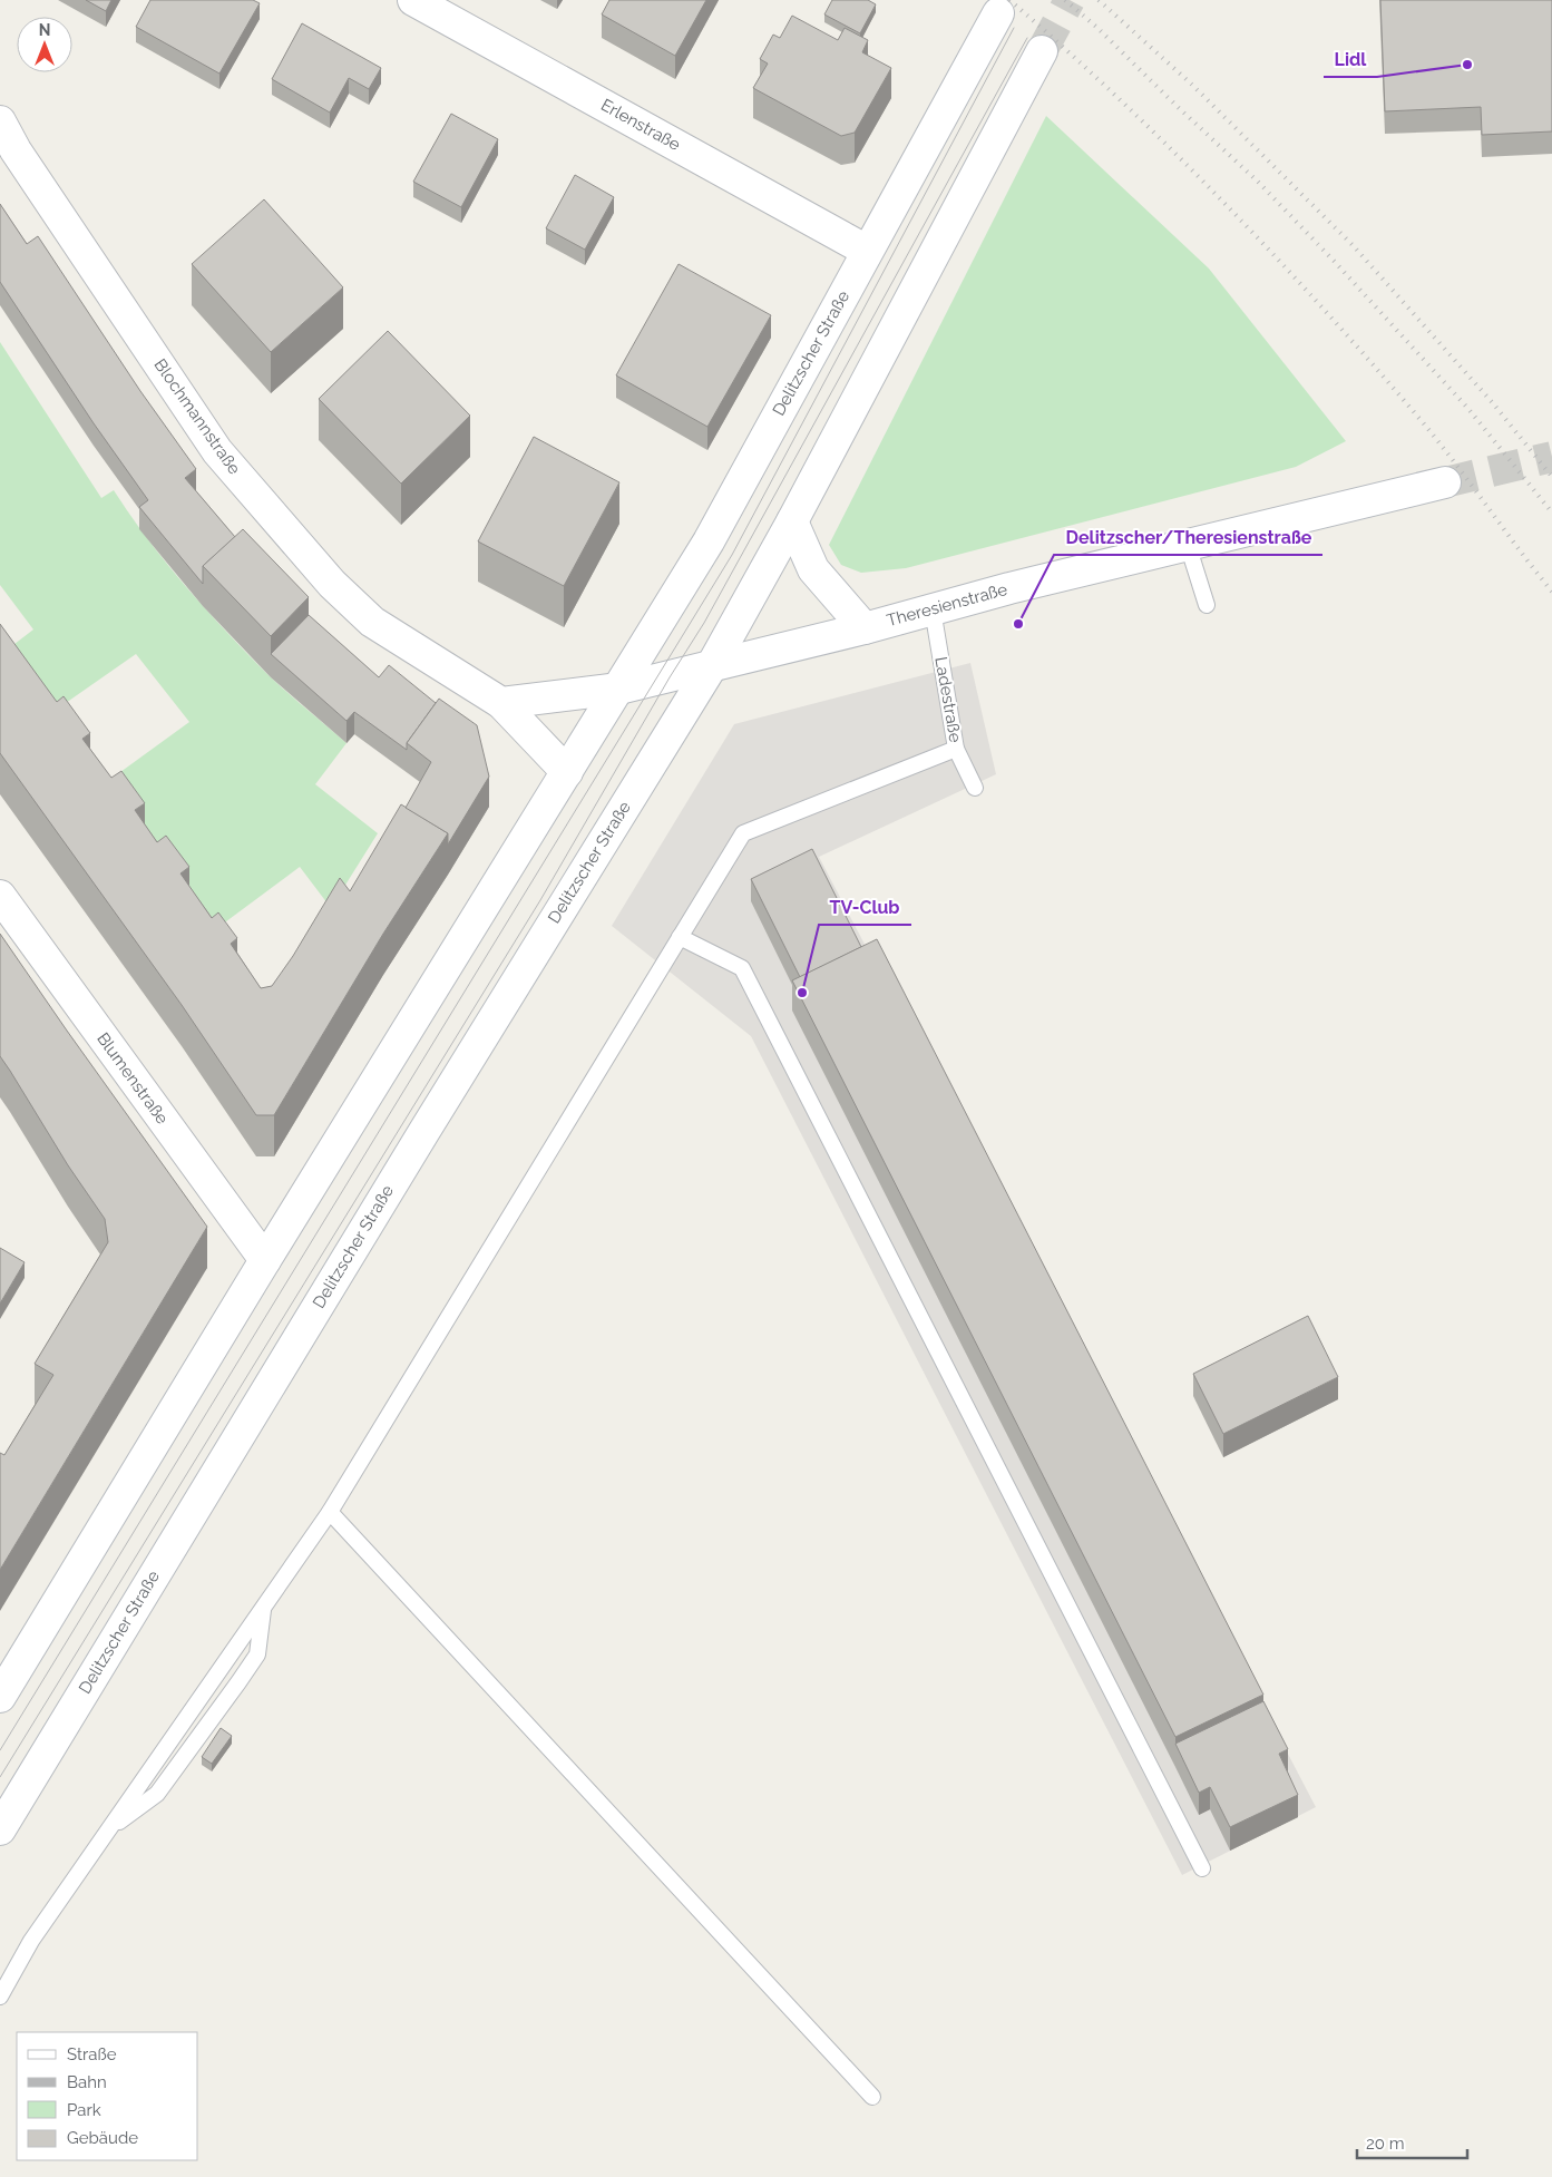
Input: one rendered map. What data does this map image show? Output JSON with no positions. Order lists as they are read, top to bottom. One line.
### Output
{"streets":{"main road":["Erlenstraße","Delitzscher Straße","Blochmannstraße","Theresienstraße","Blumenstraße"],"lane":["Ladestraße"]},"crossings":[["Erlenstraße","Delitzscher Straße"],["Delitzscher Straße","Blochmannstraße"],["Delitzscher Straße","Theresienstraße"],["Delitzscher Straße","Blumenstraße"],["Theresienstraße","Ladestraße"]],"places":["Lidl","Delitzscher/Theresienstraße","TV-Club"],"legend":["Straße","Bahn","Park","Gebäude"],"scale_bar":"20 m","north":"top"}
